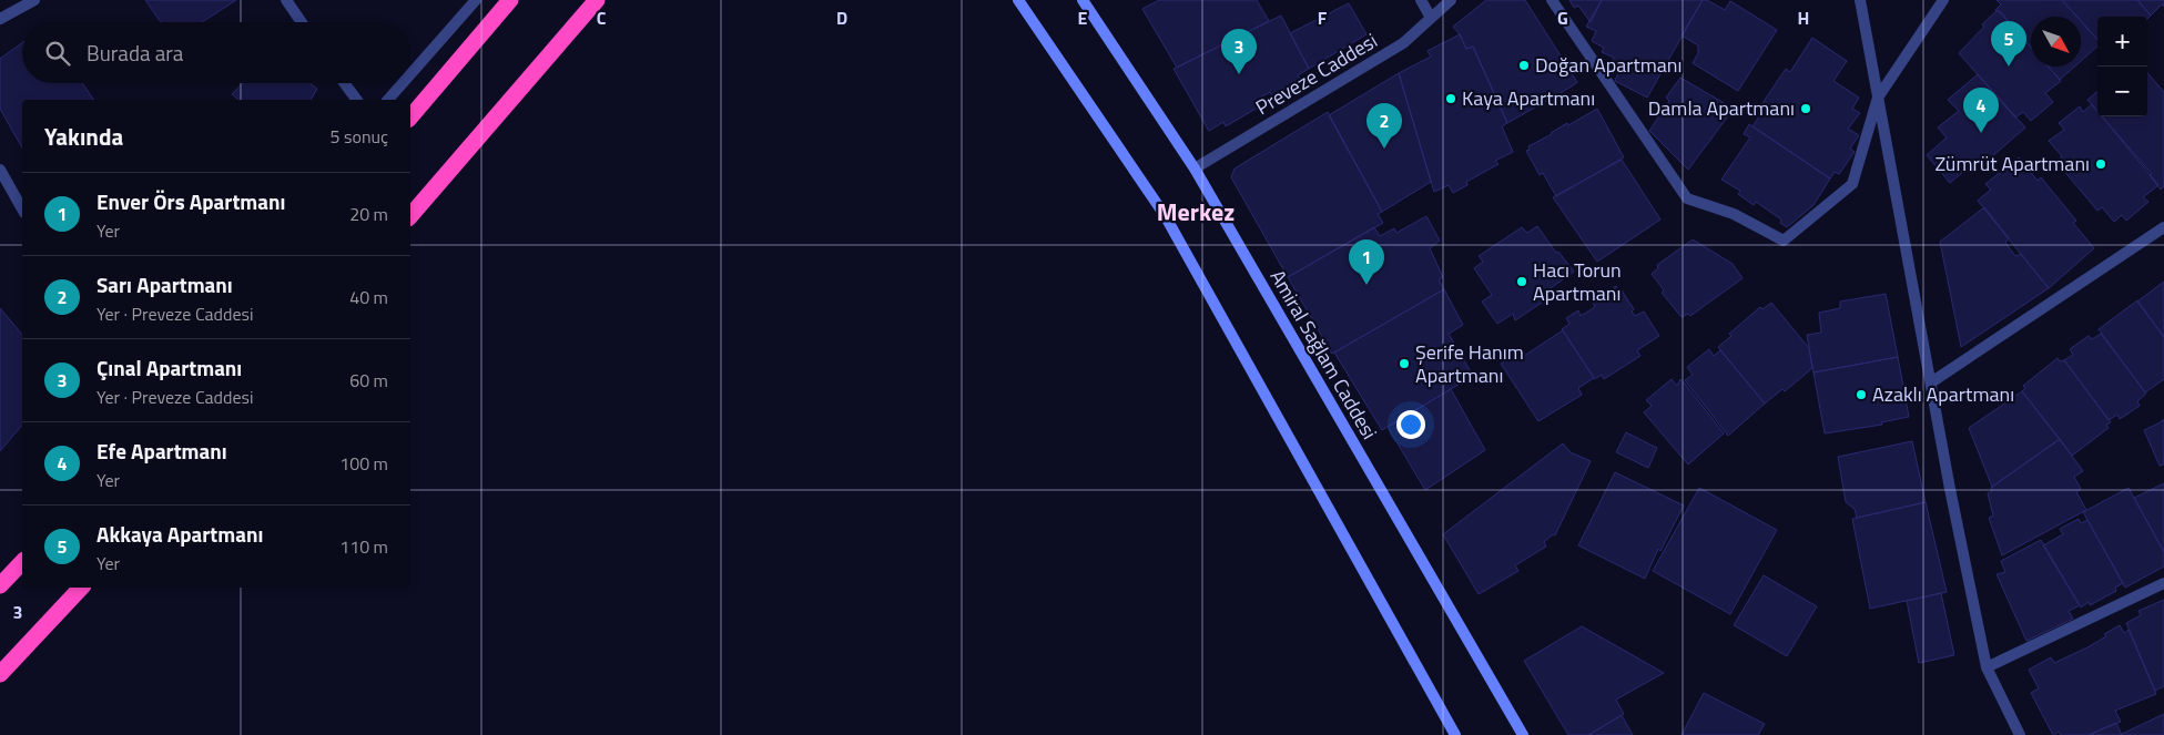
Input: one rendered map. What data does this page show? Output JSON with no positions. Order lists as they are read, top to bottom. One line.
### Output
{"streets":{"main road":["Amiral Sağlam Caddesi"],"street":["Preveze Caddesi"]},"crossings":[["Preveze Caddesi","Amiral Sağlam Caddesi"]],"districts":["Merkez"],"places":["Doğan Apartmanı","Kaya Apartmanı","Damla Apartmanı","Zümrüt Apartmanı","Hacı Torun Apartmanı","Şerife Hanım Apartmanı","Azaklı Apartmanı"],"north":"bottom right","page":{"map_buttons":["+","−"],"pins":["5","3","4","2","1"],"search":"Burada ara","heading":["Yakında","5 sonuç"],"list":[{"mark":"1","name":"Enver Örs Apartmanı","note":"Yer","value":"20 m"},{"mark":"2","name":"Sarı Apartmanı","note":"Yer · Preveze Caddesi","value":"40 m"},{"mark":"3","name":"Çınal Apartmanı","note":"Yer · Preveze Caddesi","value":"60 m"},{"mark":"4","name":"Efe Apartmanı","note":"Yer","value":"100 m"},{"mark":"5","name":"Akkaya Apartmanı","note":"Yer","value":"110 m"}]},"grid":{"columns":["C","D","E","F","G","H"],"rows":["3"]}}
